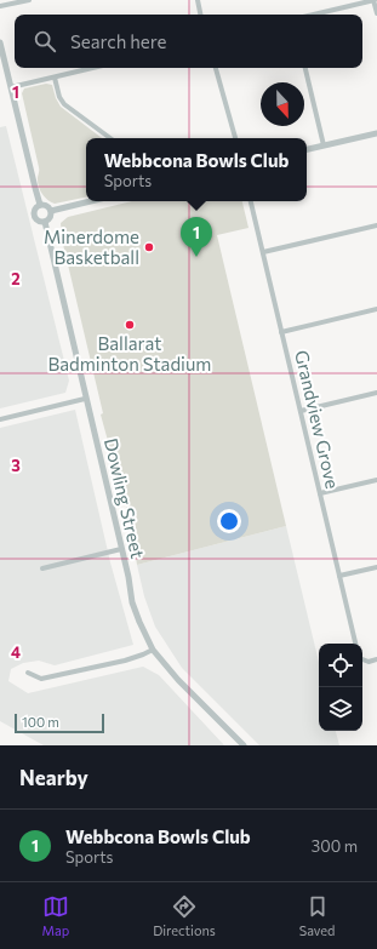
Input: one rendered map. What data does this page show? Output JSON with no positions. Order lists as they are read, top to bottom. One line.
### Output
{"streets":{"street":["Grandview Grove","Dowling Street"]},"places":["Minerdome Basketball","Ballarat Badminton Stadium"],"scale_bar":"100 m","north":"bottom","page":{"search":"Search here","popup":["Webbcona Bowls Club","Sports"],"pins":"1","scale":"100 m","heading":"Nearby","list":[{"mark":"1","name":"Webbcona Bowls Club","note":"Sports","value":"300 m"}],"nav":["Map","Directions","Saved"]},"grid":{"rows":["1","2","3","4"]}}
